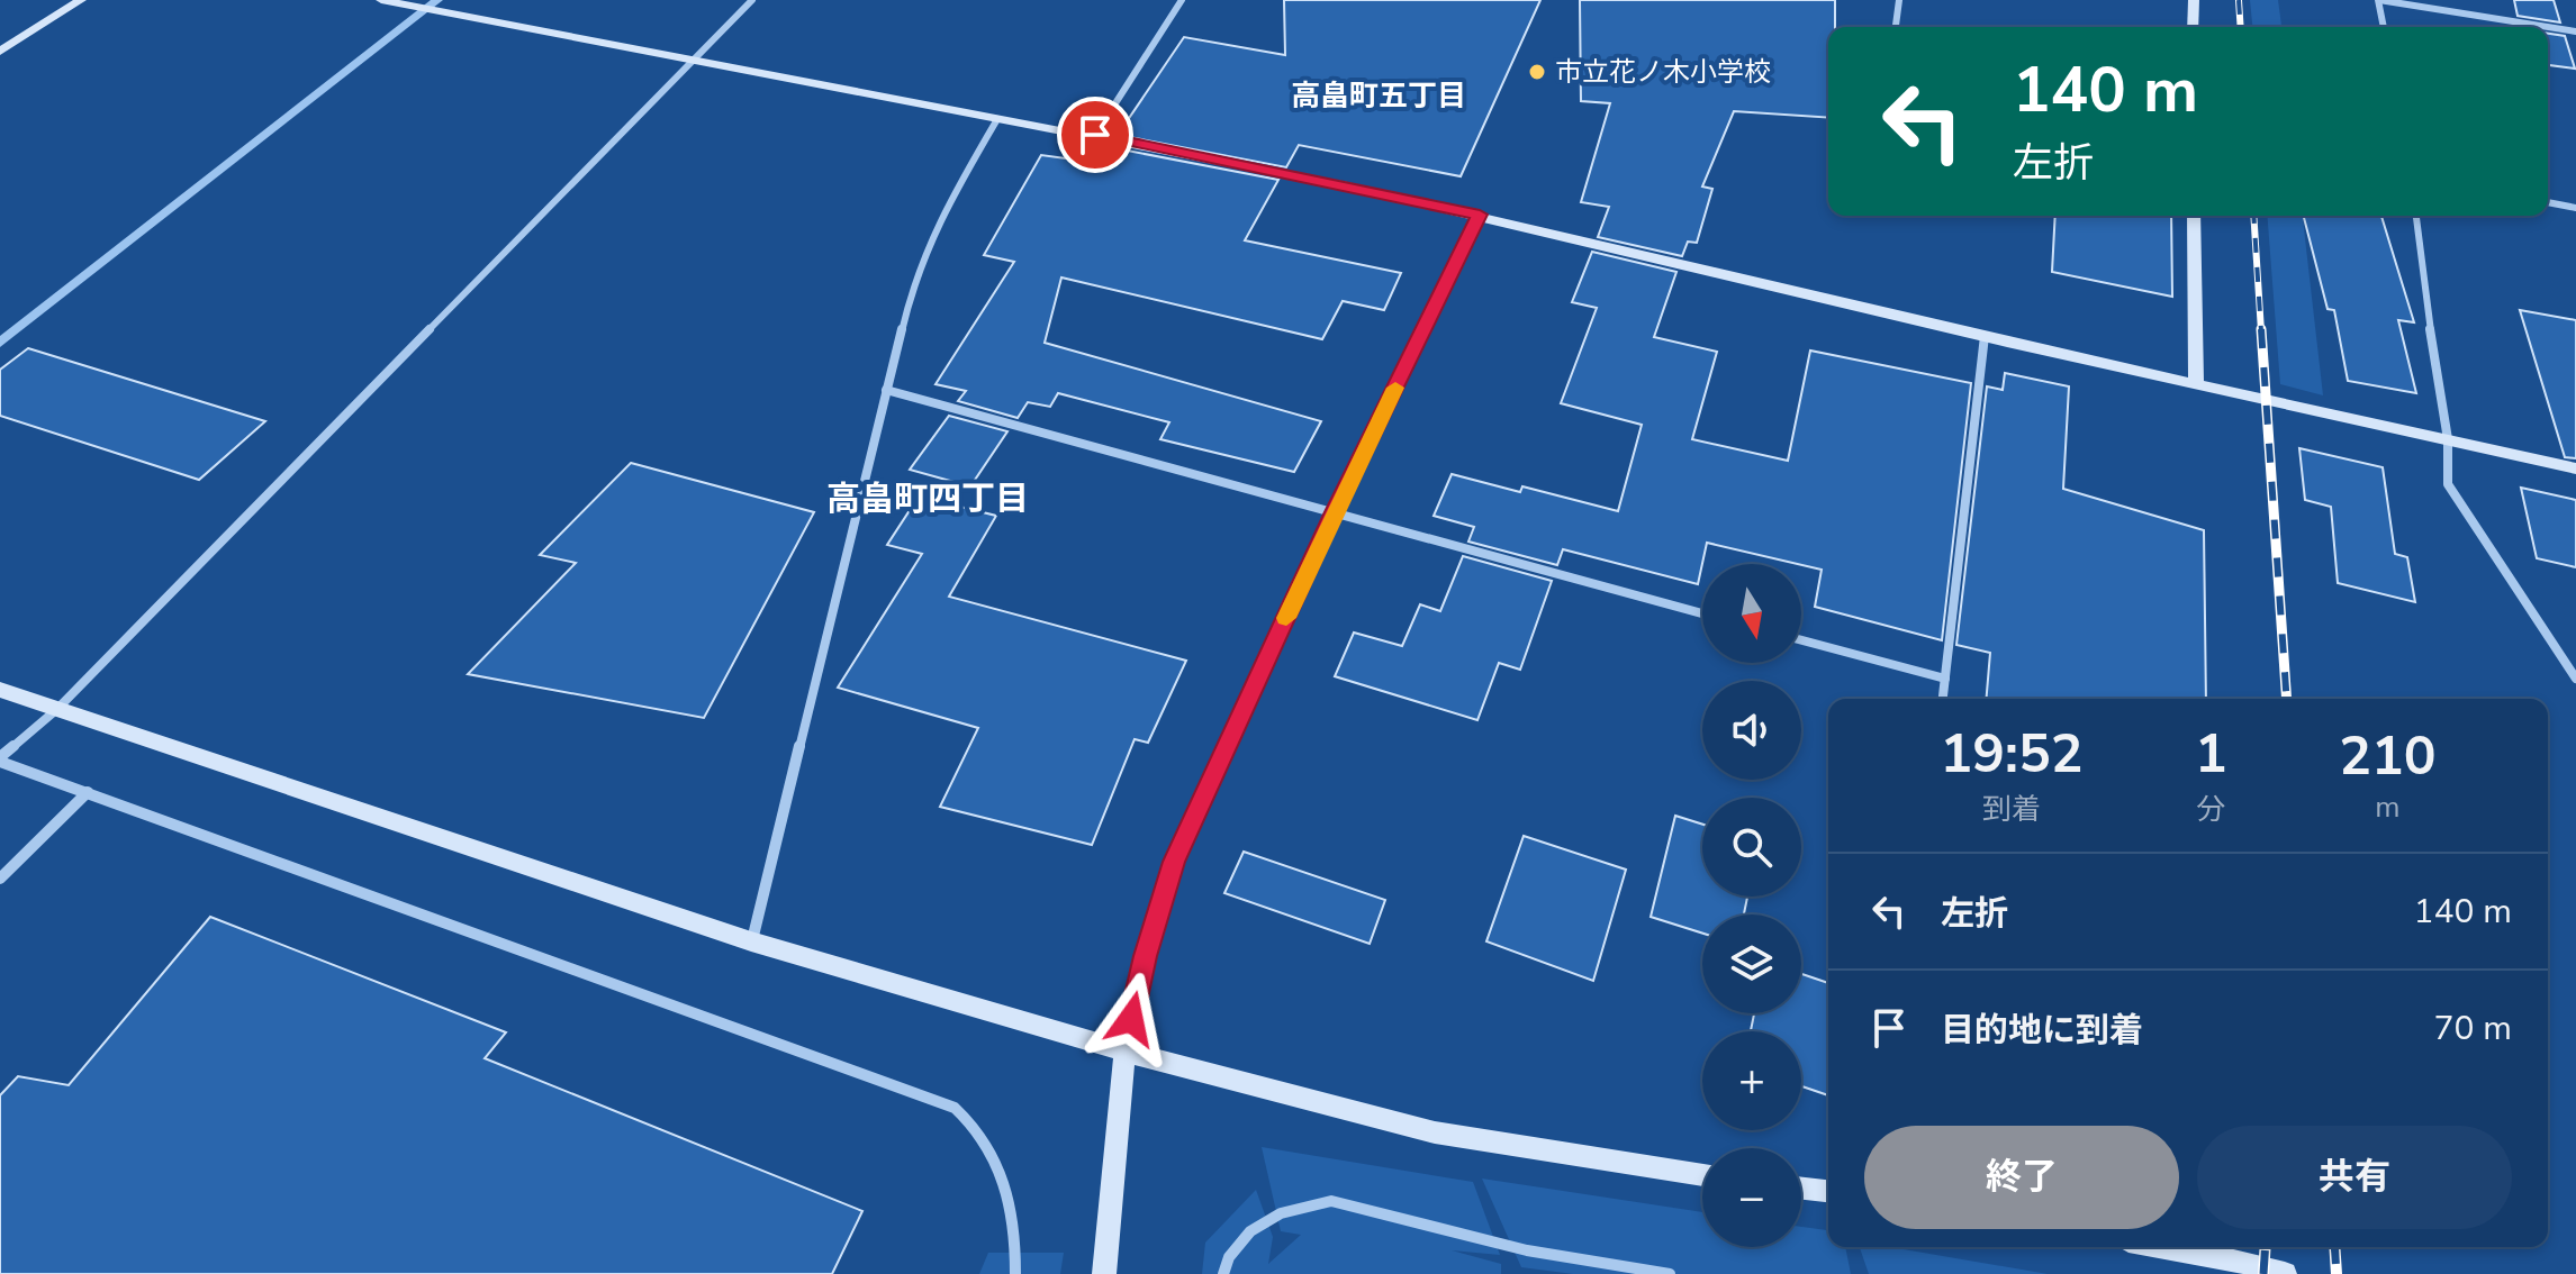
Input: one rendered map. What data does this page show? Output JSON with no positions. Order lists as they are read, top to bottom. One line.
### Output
{"districts":["高畠町五丁目","高畠町四丁目"],"places":["市立花ノ木小学校"],"north":"bottom","page":{"turn":["140 m","左折"],"map_buttons":["+","−"],"eta":["19:52","到着","1","分","210","m"],"list":[{"name":"左折","value":"140 m"},{"name":"目的地に到着","value":"70 m"}],"buttons":["終了","共有"]}}
